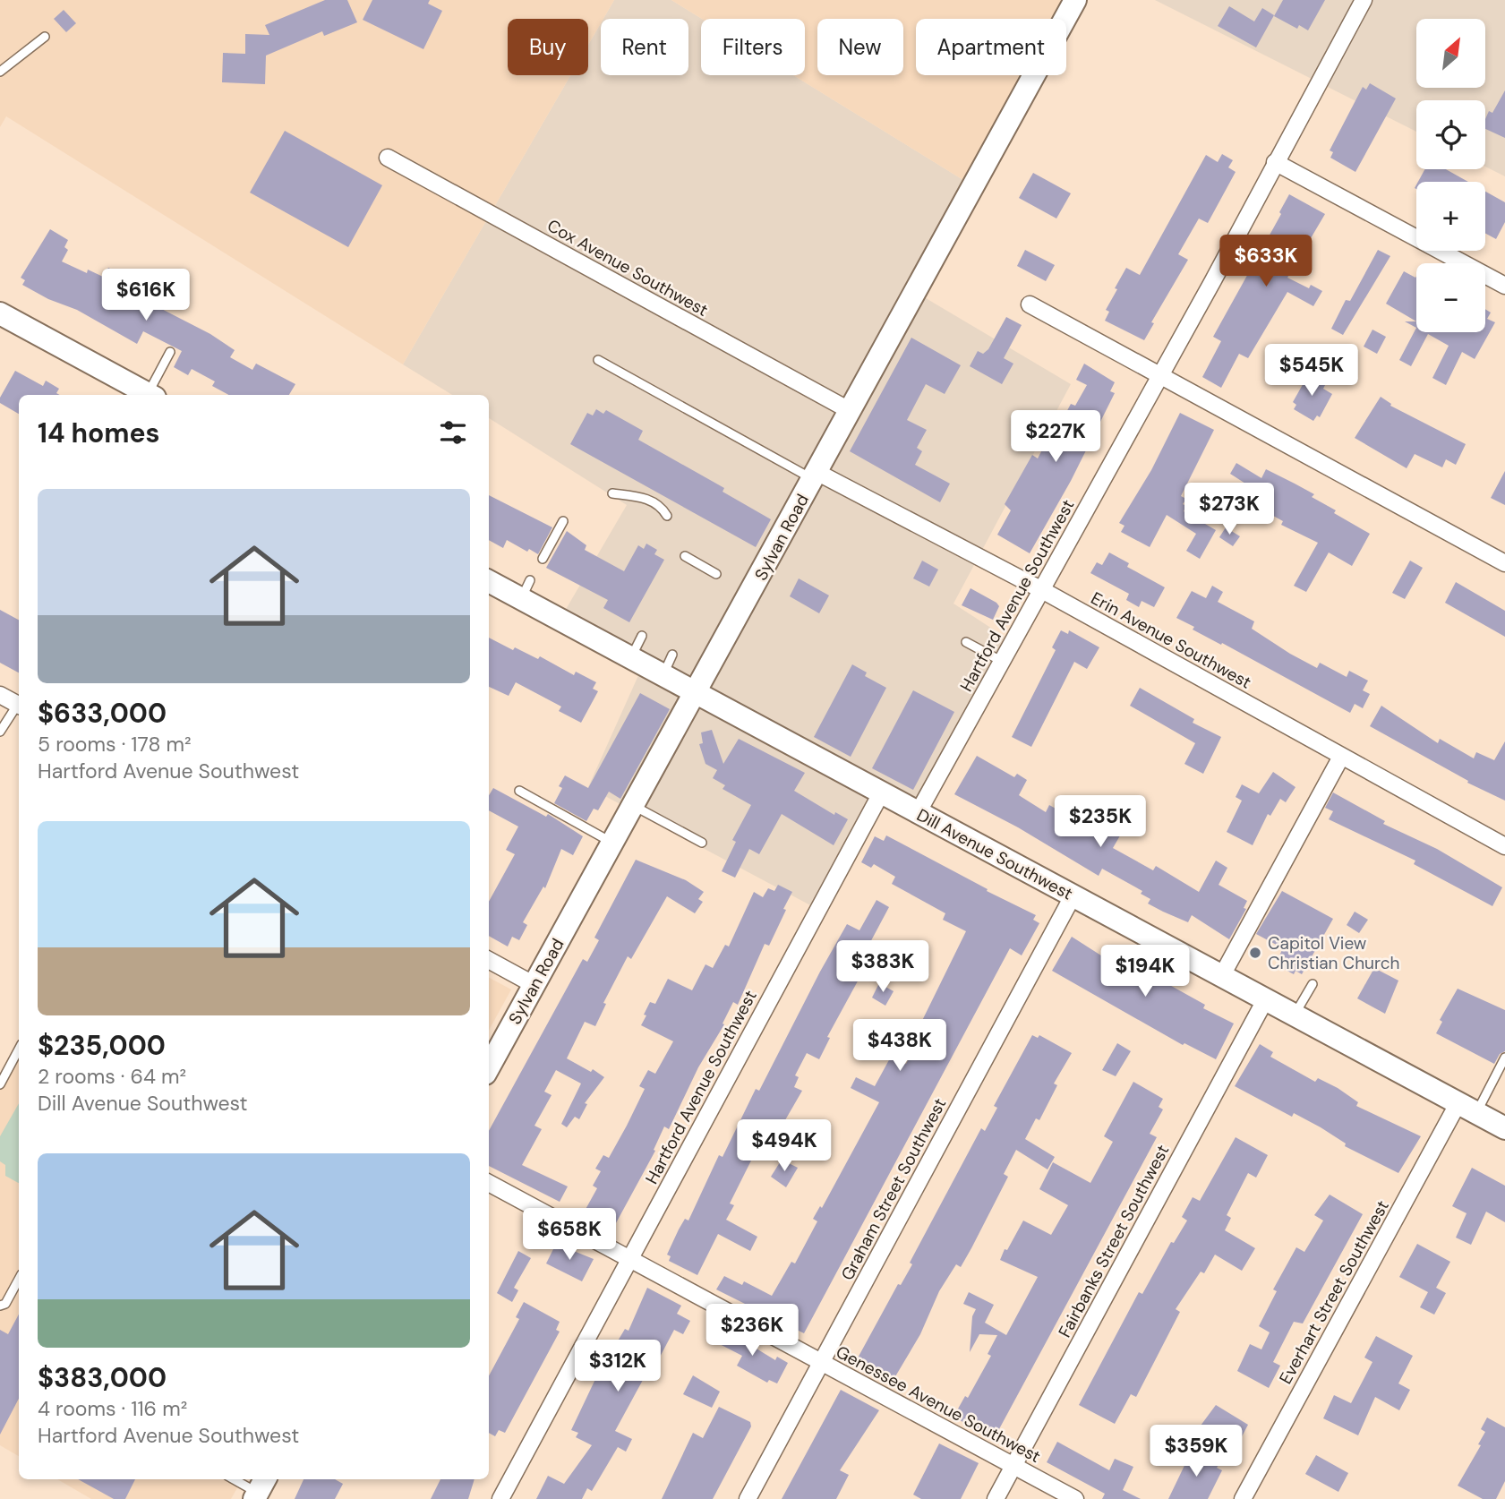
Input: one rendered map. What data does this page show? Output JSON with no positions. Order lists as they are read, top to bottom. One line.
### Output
{"streets":{"main road":["Sylvan Road","Dill Avenue Southwest"],"street":["Cox Avenue Southwest","Hartford Avenue Southwest","Erin Avenue Southwest","Graham Street Southwest","Fairbanks Street Southwest","Everhart Street Southwest","Genessee Avenue Southwest"]},"crossings":[["Cox Avenue Southwest","Sylvan Road"],["Sylvan Road","Erin Avenue Southwest"],["Sylvan Road","Dill Avenue Southwest"],["Hartford Avenue Southwest","Erin Avenue Southwest"],["Hartford Avenue Southwest","Dill Avenue Southwest"],["Hartford Avenue Southwest","Genessee Avenue Southwest"],["Dill Avenue Southwest","Graham Street Southwest"],["Dill Avenue Southwest","Fairbanks Street Southwest"],["Dill Avenue Southwest","Everhart Street Southwest"],["Graham Street Southwest","Genessee Avenue Southwest"],["Fairbanks Street Southwest","Genessee Avenue Southwest"]],"places":["Capitol View Christian Church"],"north":"top right","page":{"map_buttons":["+","−"],"chip":["Buy","Rent","Filters","New","Apartment"],"price":["$633K","$616K","$545K","$227K","$273K","$235K","$383K","$194K","$438K","$494K","$658K","$236K","$312K","$359K"],"heading":"14 homes","list":[{"name":"$633,000","note":"5 rooms · 178 m² · Hartford Avenue Southwest"},{"name":"$235,000","note":"2 rooms · 64 m² · Dill Avenue Southwest"},{"name":"$383,000","note":"4 rooms · 116 m² · Hartford Avenue Southwest"}]}}
